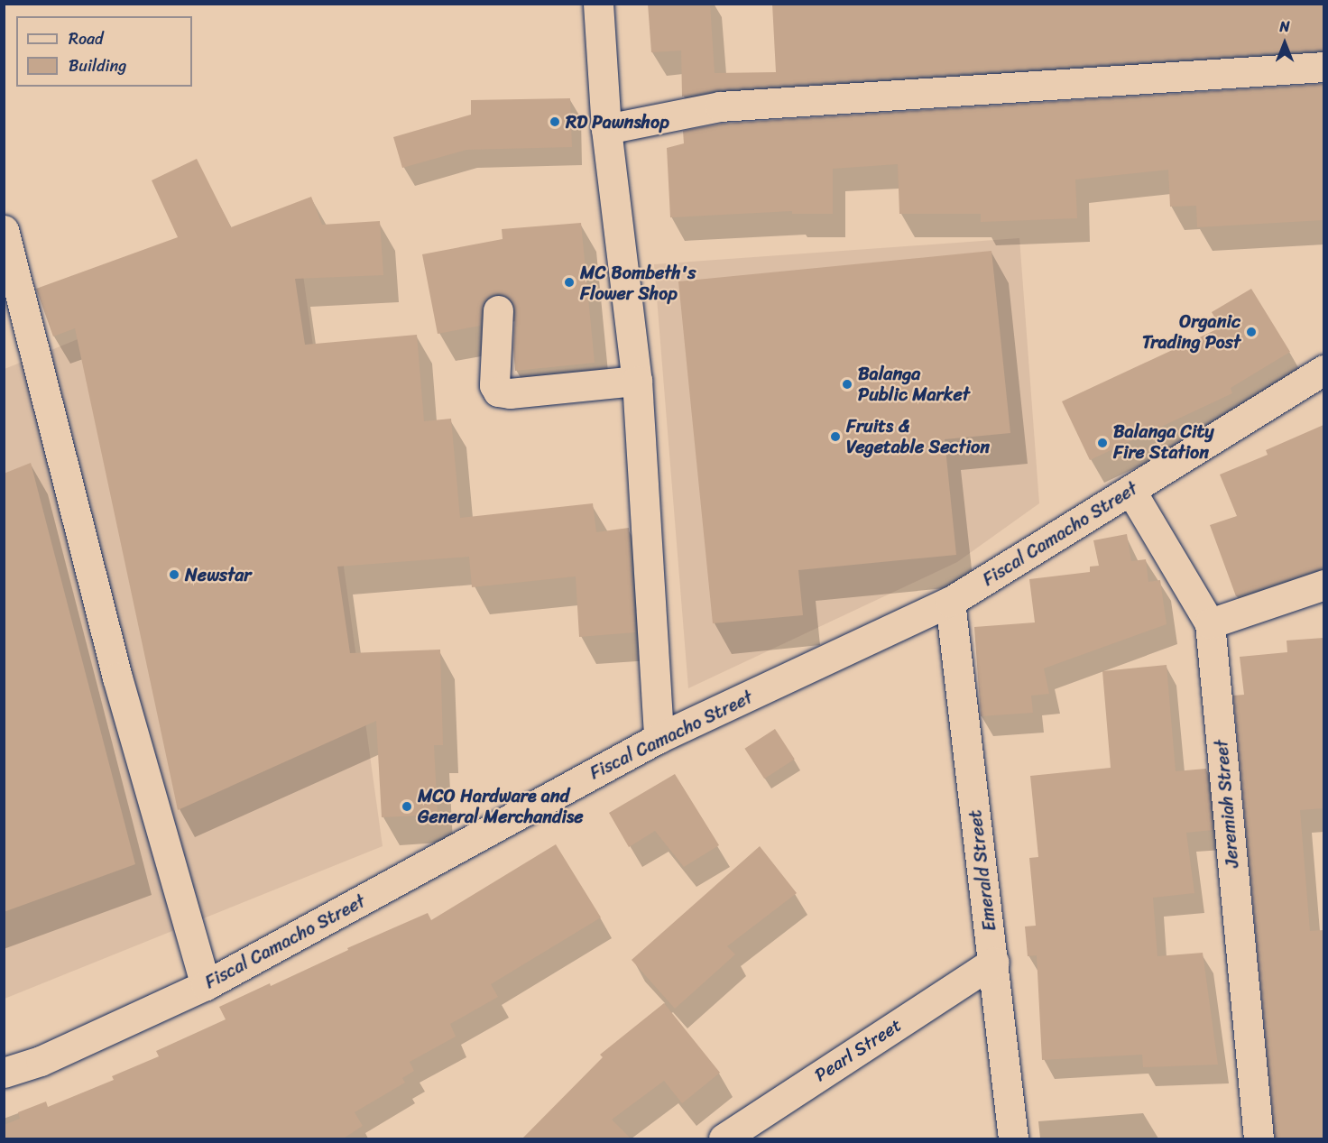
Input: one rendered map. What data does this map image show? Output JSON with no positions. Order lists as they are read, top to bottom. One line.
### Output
{"streets":{"street":["Fiscal Camacho Street","Jeremiah Street","Emerald Street","Pearl Street"]},"crossings":[["Fiscal Camacho Street","Jeremiah Street"],["Fiscal Camacho Street","Emerald Street"],["Emerald Street","Pearl Street"]],"places":["RD Pawnshop","MC Bombeth's Flower Shop","Organic Trading Post","Balanga Public Market","Fruits & Vegetable Section","Balanga City Fire Station","Newstar","MCO Hardware and General Merchandise"],"legend":["Road","Building"],"north":"top"}
